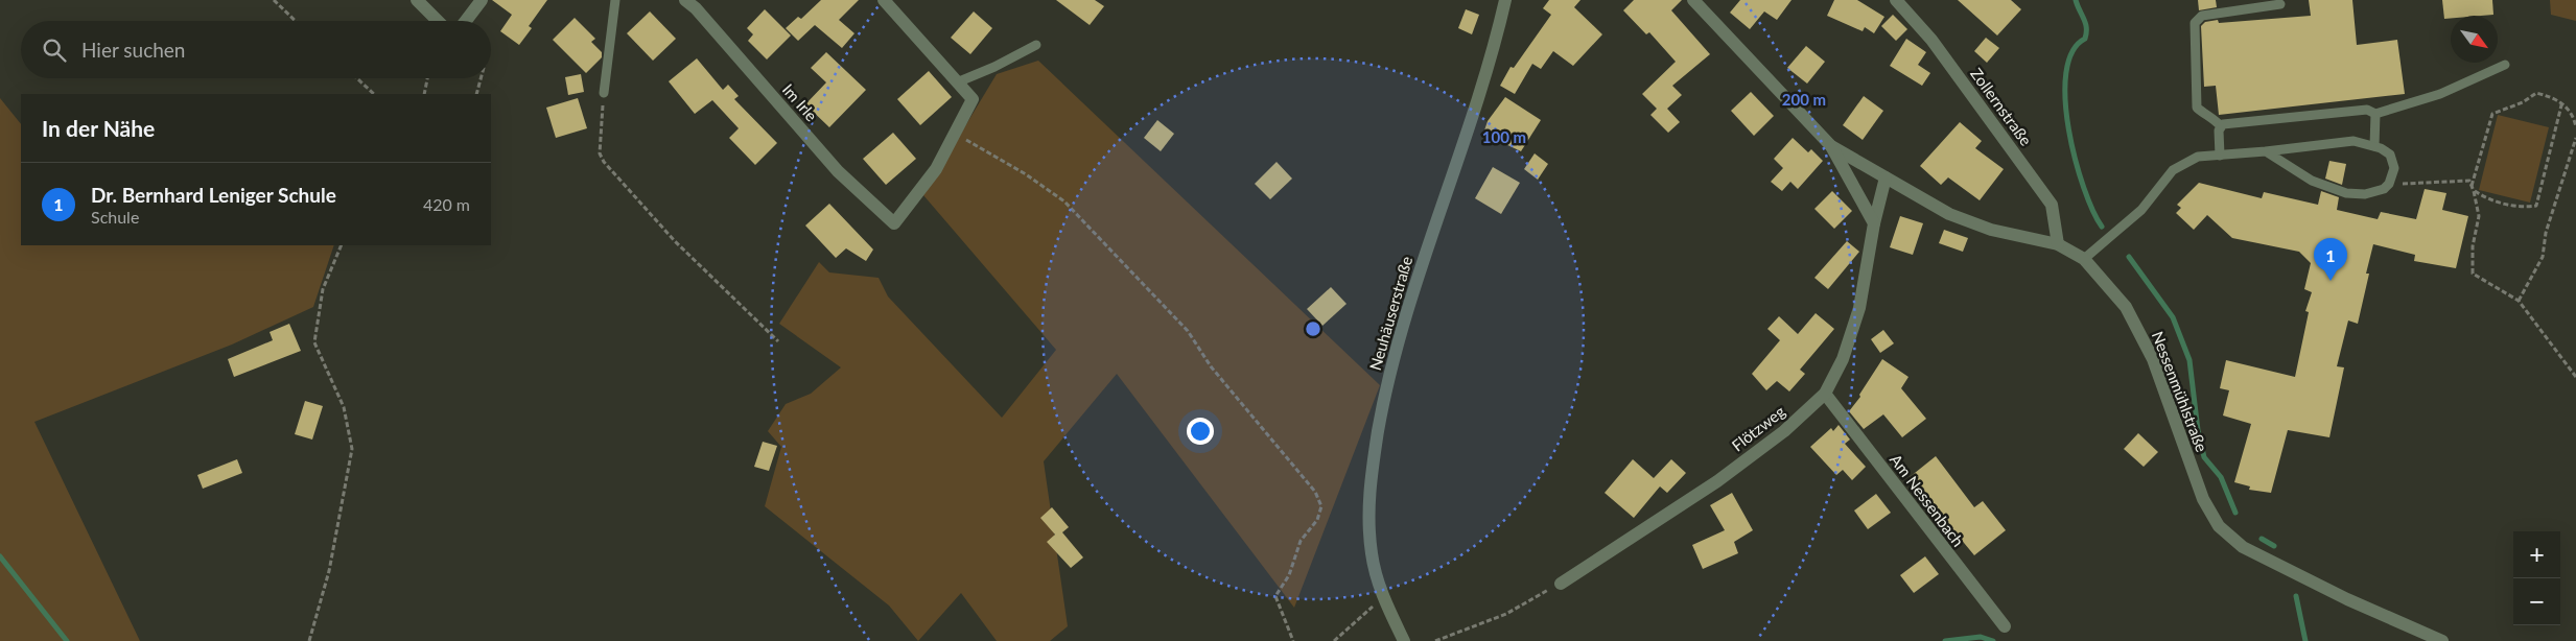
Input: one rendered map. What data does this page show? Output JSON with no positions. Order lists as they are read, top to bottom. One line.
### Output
{"streets":{"street":["Im Irle","Zollernstraße","Neuhäuserstraße","Nessenmühlstraße","Flötzweg","Am Nessenbach"]},"crossings":[["Zollernstraße","Nessenmühlstraße"],["Nessenmühlstraße","Flötzweg"],["Flötzweg","Am Nessenbach"]],"north":"bottom right","page":{"search":"Hier suchen","heading":"In der Nähe","list":[{"mark":"1","name":"Dr. Bernhard Leniger Schule","note":"Schule","value":"420 m"}],"pins":"1","map_buttons":["+","−"]},"rings":["200 m","100 m"]}
